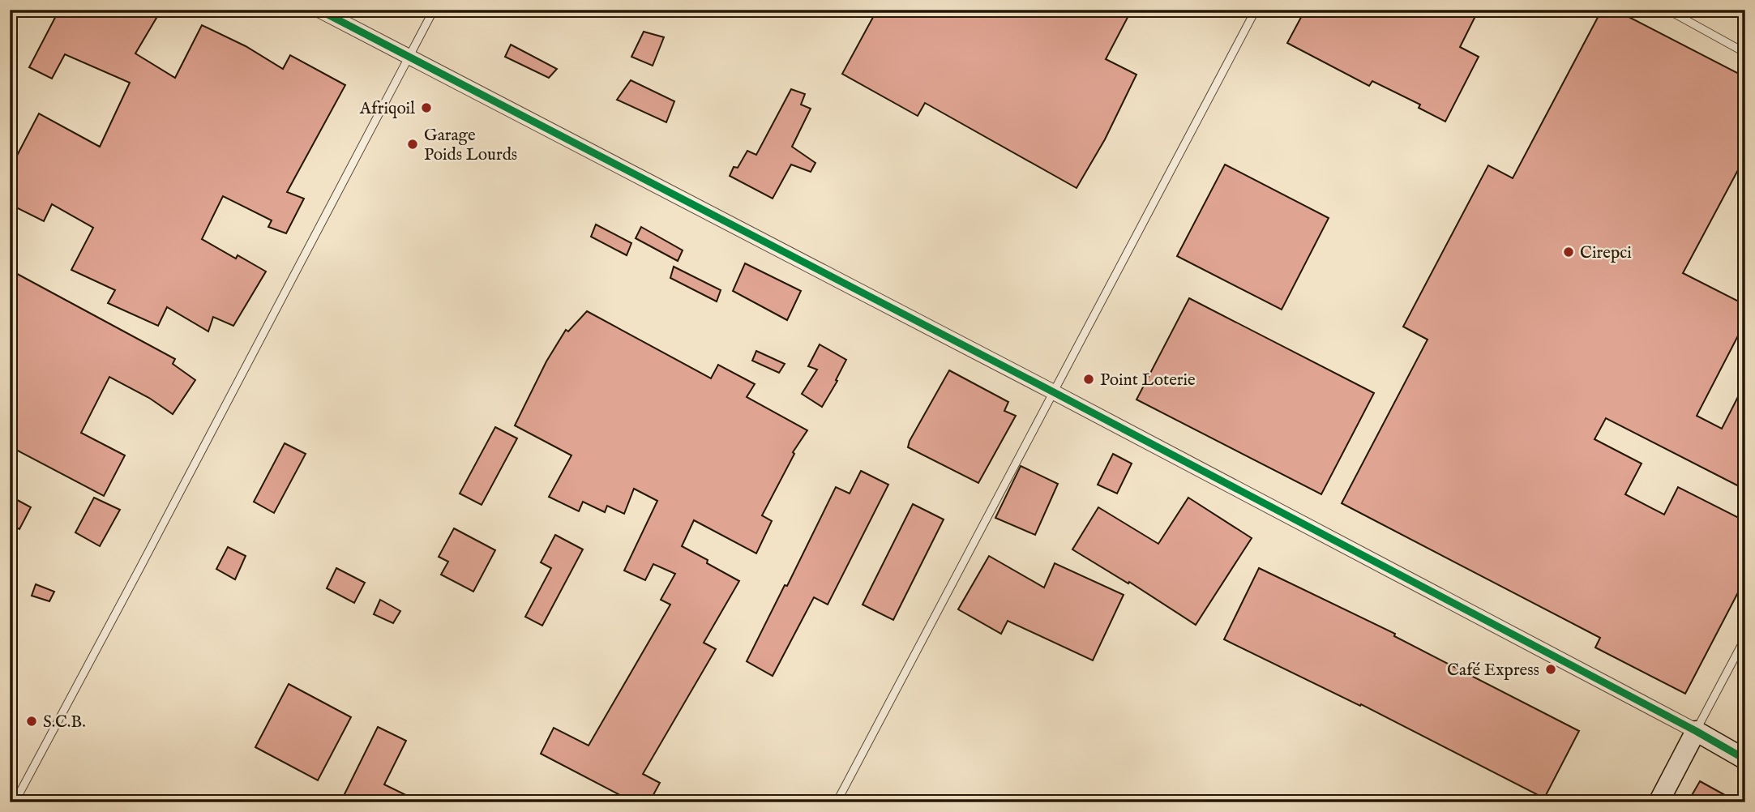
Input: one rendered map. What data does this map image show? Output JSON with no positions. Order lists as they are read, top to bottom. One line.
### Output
{"places":["Afriqoil","Garage Poids Lourds","Cirepci","Point Loterie","Café Express","S.C.B."]}
